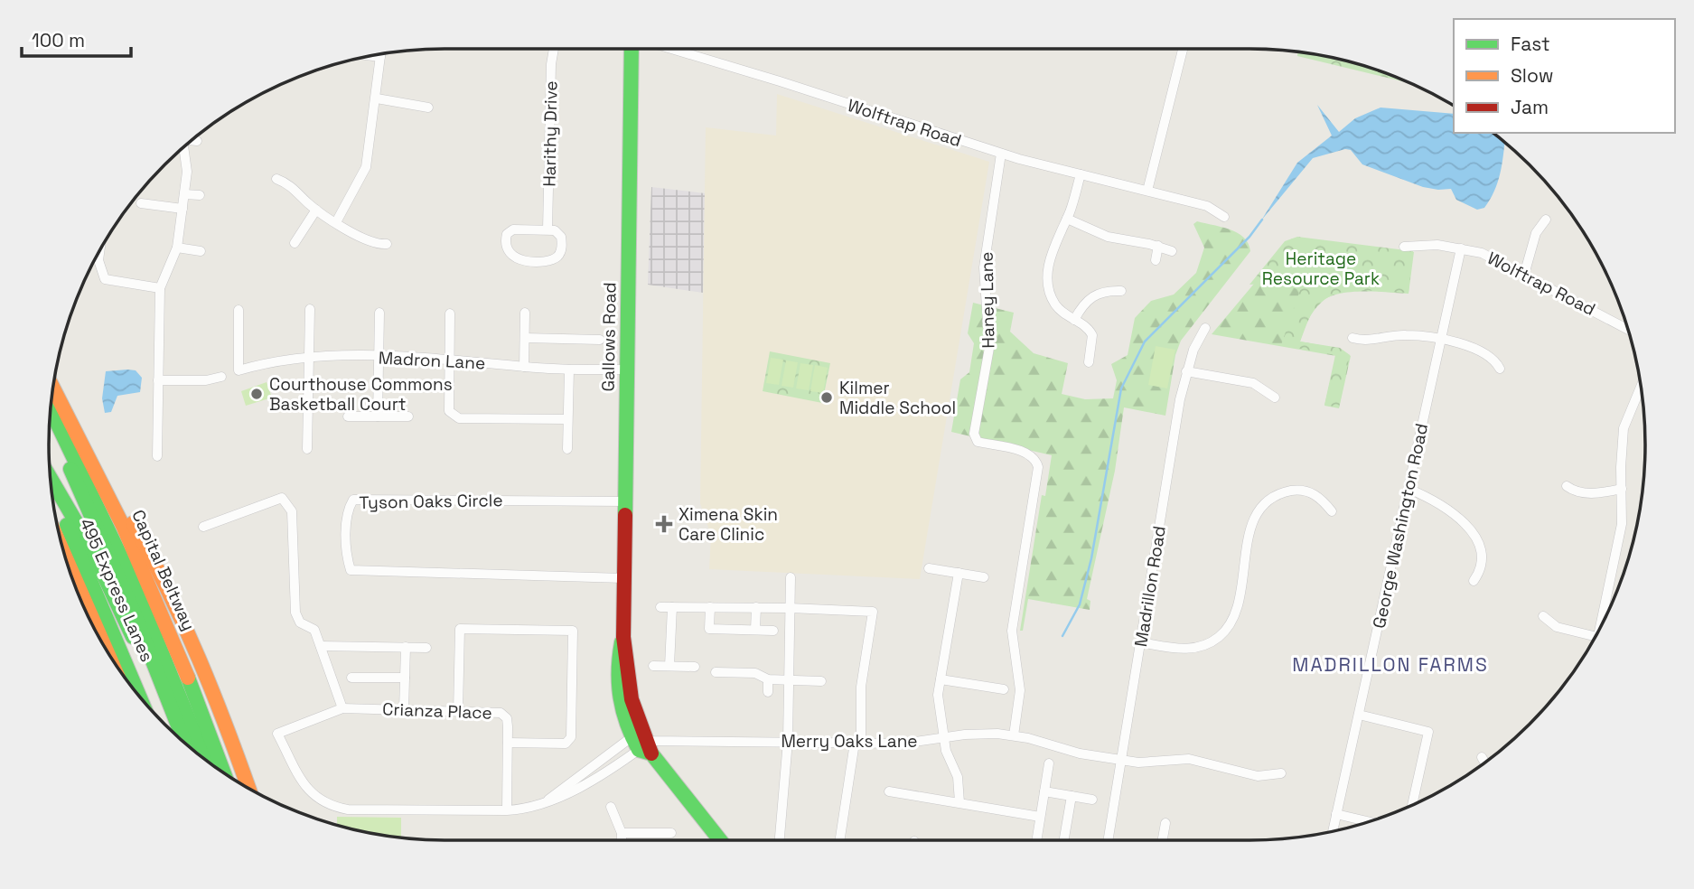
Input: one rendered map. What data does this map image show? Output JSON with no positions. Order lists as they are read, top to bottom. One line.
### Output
{"streets":{"main road":["Gallows Road","Capital Beltway","495 Express Lanes"],"street":["Wolftrap Road","Harithy Drive","Haney Lane","Madron Lane","Tyson Oaks Circle","George Washington Road","Madrillon Road","Crianza Place","Merry Oaks Lane"]},"crossings":[["Wolftrap Road","Haney Lane"],["Wolftrap Road","George Washington Road"],["Haney Lane","Merry Oaks Lane"],["Gallows Road","Madron Lane"],["Gallows Road","Tyson Oaks Circle"],["Gallows Road","Merry Oaks Lane"],["Madrillon Road","Merry Oaks Lane"]],"districts":["MADRILLON FARMS"],"parks":["Heritage Resource Park"],"places":{"other":["Courthouse Commons Basketball Court","Kilmer Middle School"],"health":["Ximena Skin Care Clinic"]},"legend":["Fast","Slow","Jam"],"scale_bar":"100 m"}
